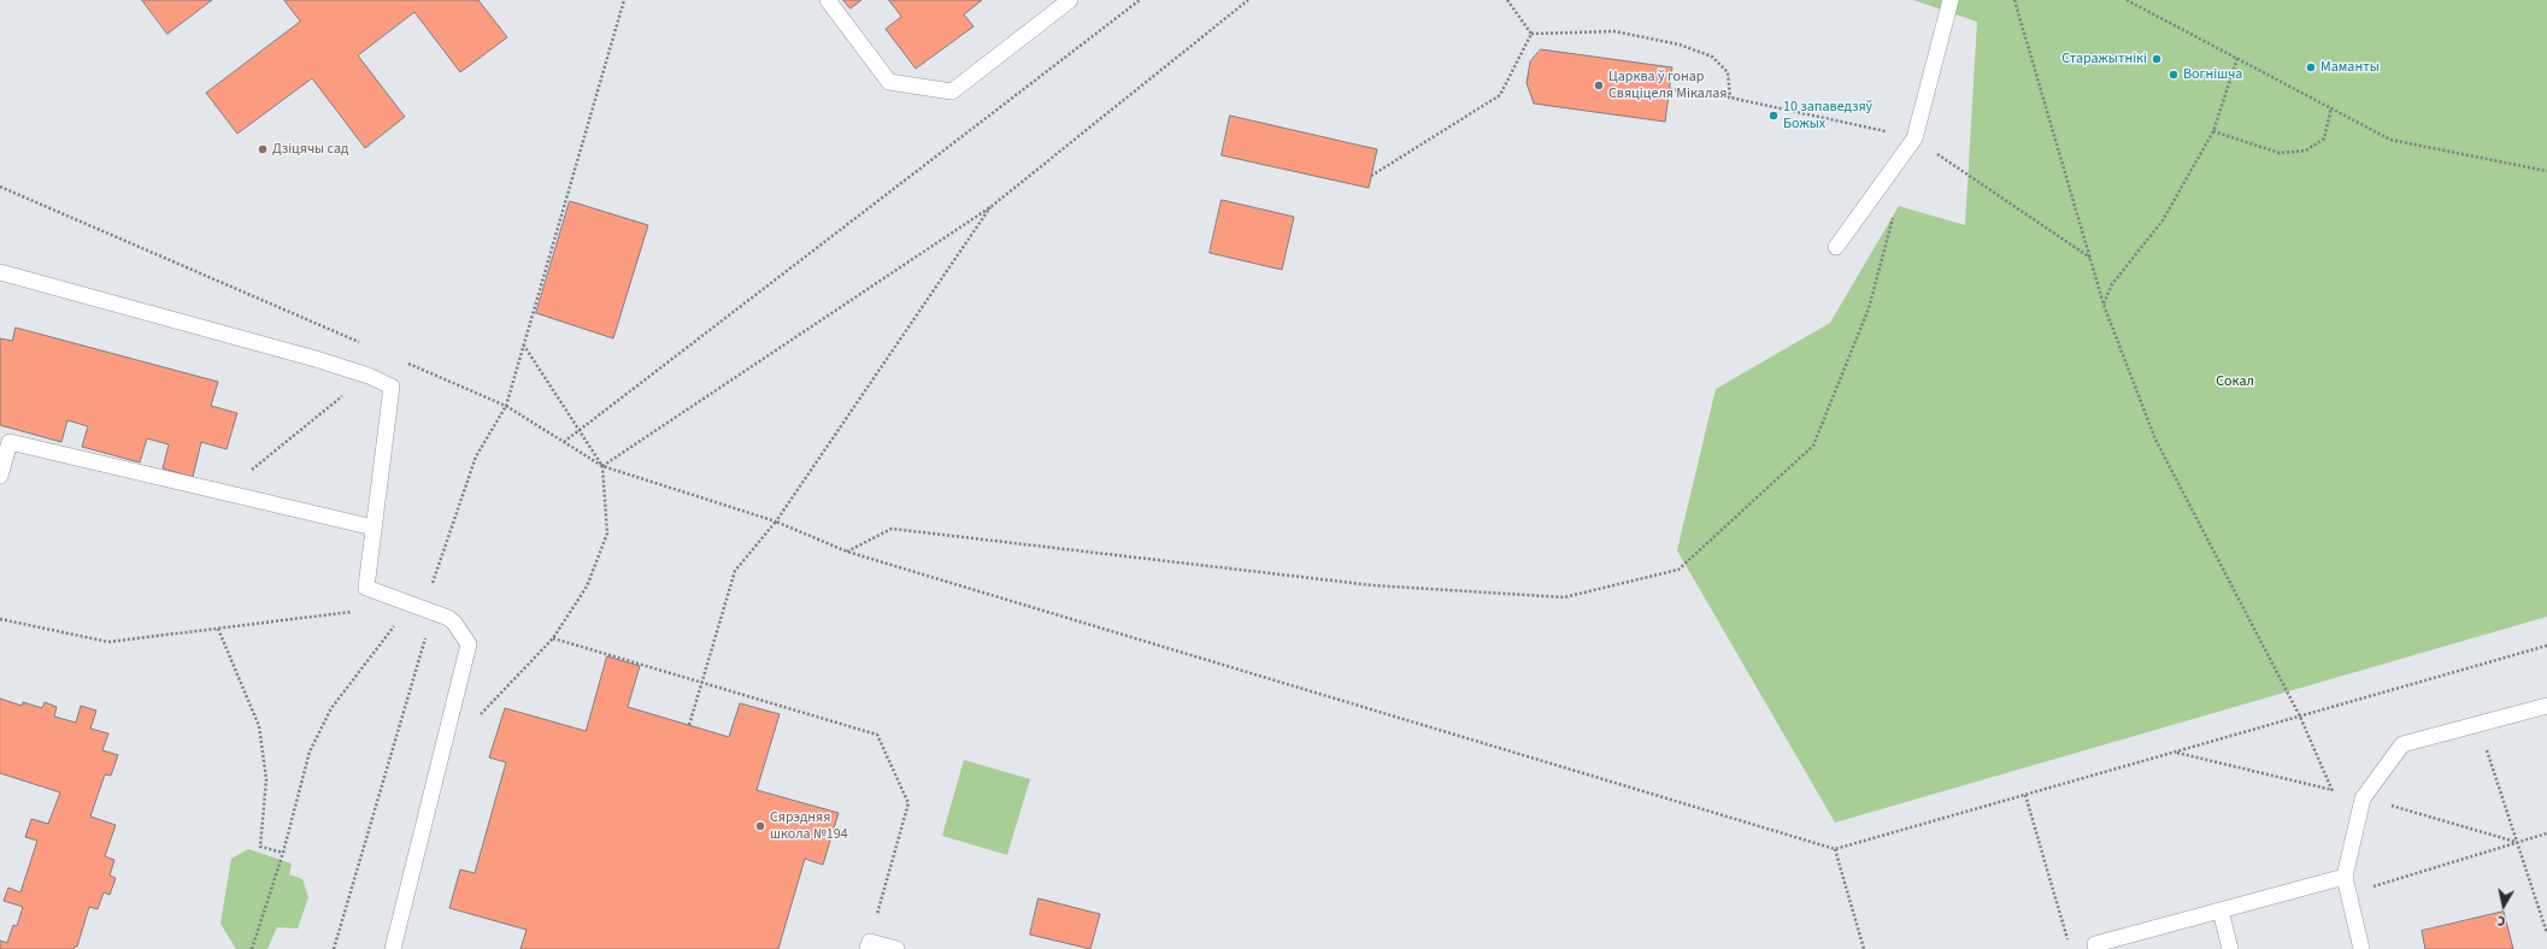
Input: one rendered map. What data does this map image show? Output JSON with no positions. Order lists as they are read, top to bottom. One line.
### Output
{"parks":["Сокал"],"places":["Старажытнікі","Маманты","Вогнішча","Царква ў гонар Свяціцеля Мікалая","10 запаведзяў Божых","Дзіцячы сад","Сярэдняя школа №194"],"north":"bottom"}
